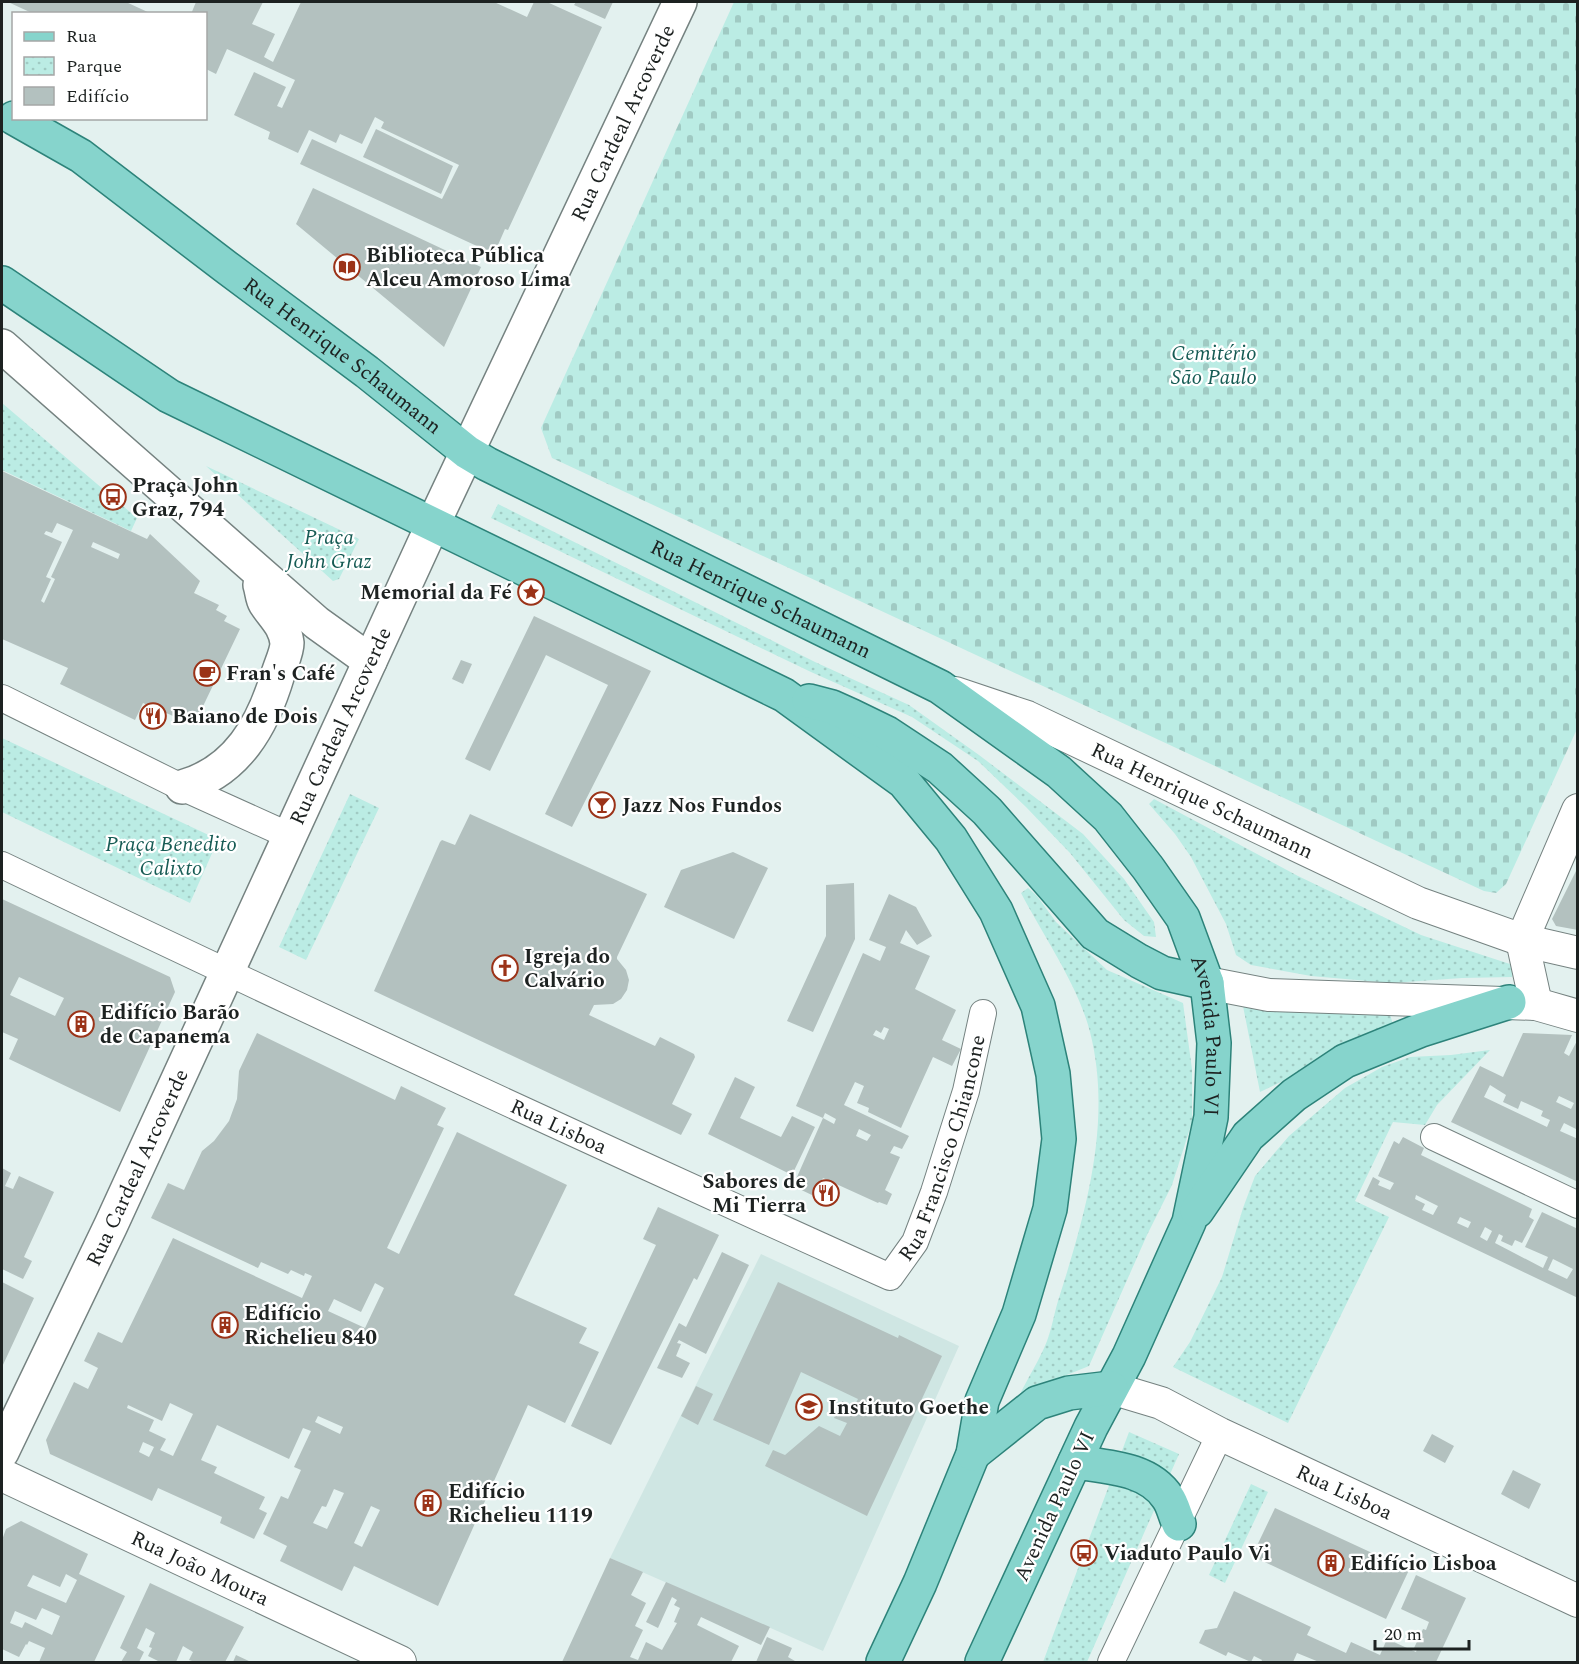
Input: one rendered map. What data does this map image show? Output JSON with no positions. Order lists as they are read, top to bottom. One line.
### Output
{"streets":{"main road":["Rua Cardeal Arcoverde","Rua Henrique Schaumann","Avenida Paulo VI"],"street":["Rua Lisboa","Rua Francisco Chiancone","Rua João Moura"]},"crossings":[["Rua Cardeal Arcoverde","Rua Henrique Schaumann"],["Rua Cardeal Arcoverde","Rua Lisboa"],["Rua Henrique Schaumann","Avenida Paulo VI"],["Avenida Paulo VI","Rua Lisboa"],["Rua Lisboa","Rua Francisco Chiancone"]],"parks":["Cemitério São Paulo","Praça John Graz","Praça Benedito Calixto"],"places":{"library":["Biblioteca Pública Alceu Amoroso Lima"],"bus stop":["Praça John Graz, 794","Viaduto Paulo Vi"],"place":["Memorial da Fé"],"cafe":["Fran's Café"],"restaurant":["Baiano de Dois","Sabores de Mi Tierra"],"bar":["Jazz Nos Fundos"],"church":["Igreja do Calvário"],"building":["Edifício Barão de Capanema","Edifício Richelieu 840","Edifício Richelieu 1119","Edifício Lisboa"],"school or university":["Instituto Goethe"]},"legend":["Rua","Parque","Edifício"],"scale_bar":"20 m"}
